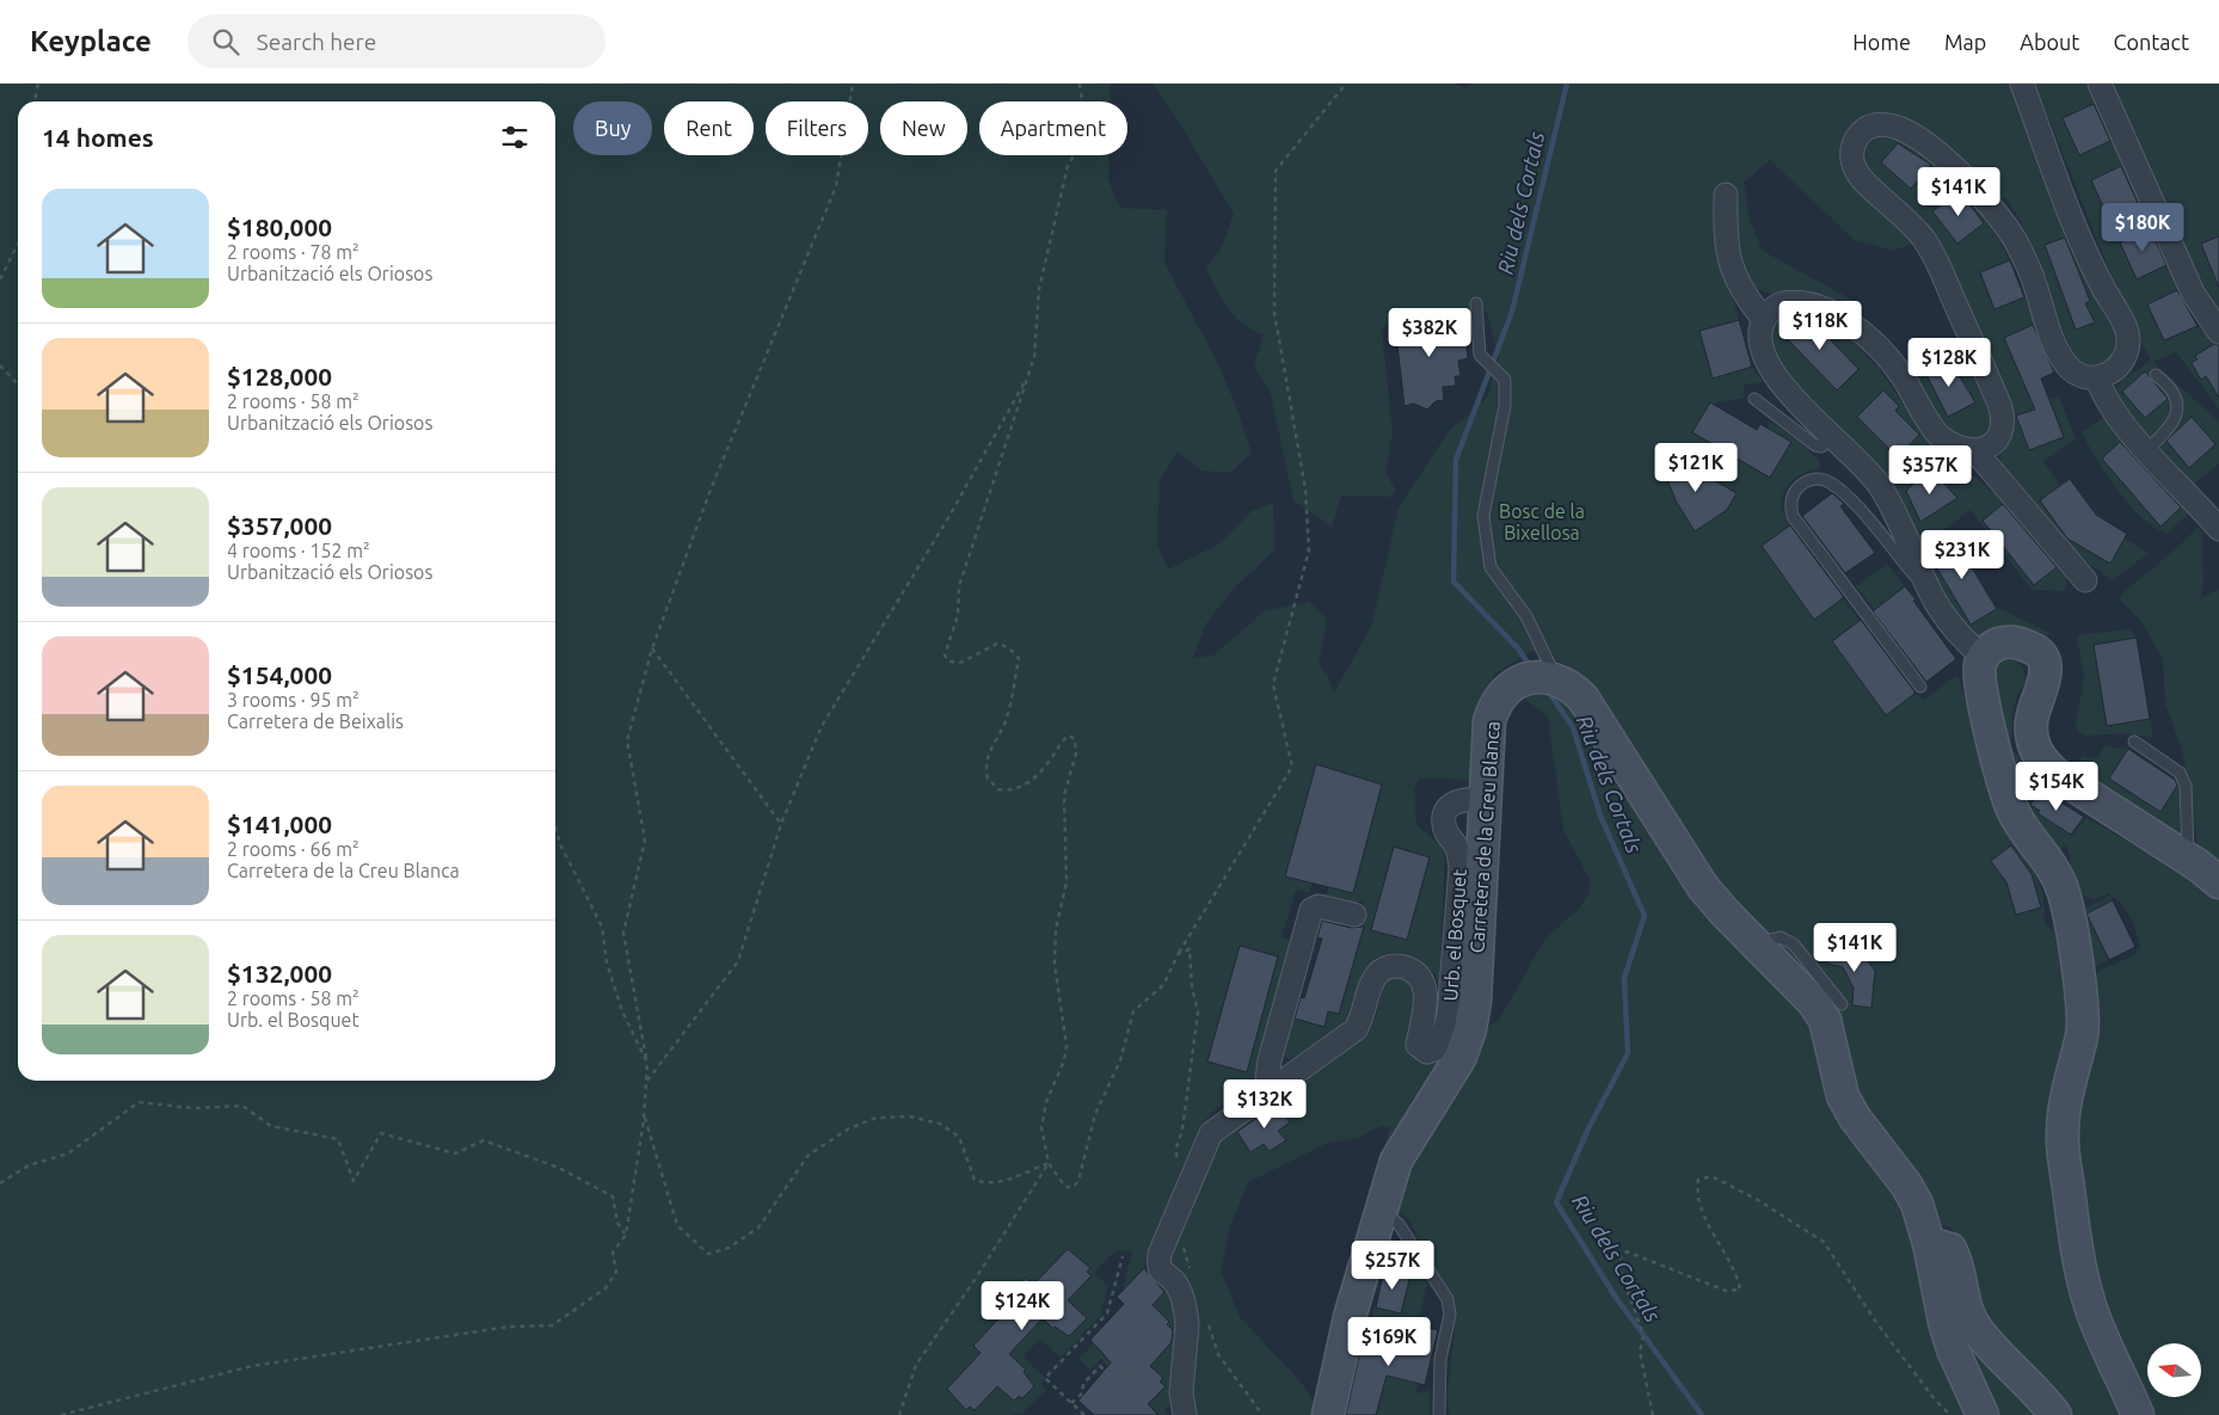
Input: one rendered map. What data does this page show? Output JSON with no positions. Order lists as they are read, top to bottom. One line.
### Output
{"streets":{"main road":["Carretera de la Creu Blanca"],"street":["Urb. el Bosquet"]},"crossings":[["Carretera de la Creu Blanca","Urb. el Bosquet"]],"water":["Riu dels Cortals"],"parks":["Bosc de la Bixellosa"],"north":"left","page":{"header":"Keyplace","search":"Search here","nav":["Home","Map","About","Contact"],"chip":["Buy","Rent","Filters","New","Apartment"],"heading":"14 homes","price":["$141K","$180K","$118K","$382K","$128K","$121K","$357K","$231K","$154K","$141K","$132K","$257K","$124K","$169K"],"list":[{"name":"$180,000","note":"2 rooms · 78 m² · Urbanització els Oriosos"},{"name":"$128,000","note":"2 rooms · 58 m² · Urbanització els Oriosos"},{"name":"$357,000","note":"4 rooms · 152 m² · Urbanització els Oriosos"},{"name":"$154,000","note":"3 rooms · 95 m² · Carretera de Beixalis"},{"name":"$141,000","note":"2 rooms · 66 m² · Carretera de la Creu Blanca"},{"name":"$132,000","note":"2 rooms · 58 m² · Urb. el Bosquet"}]}}
